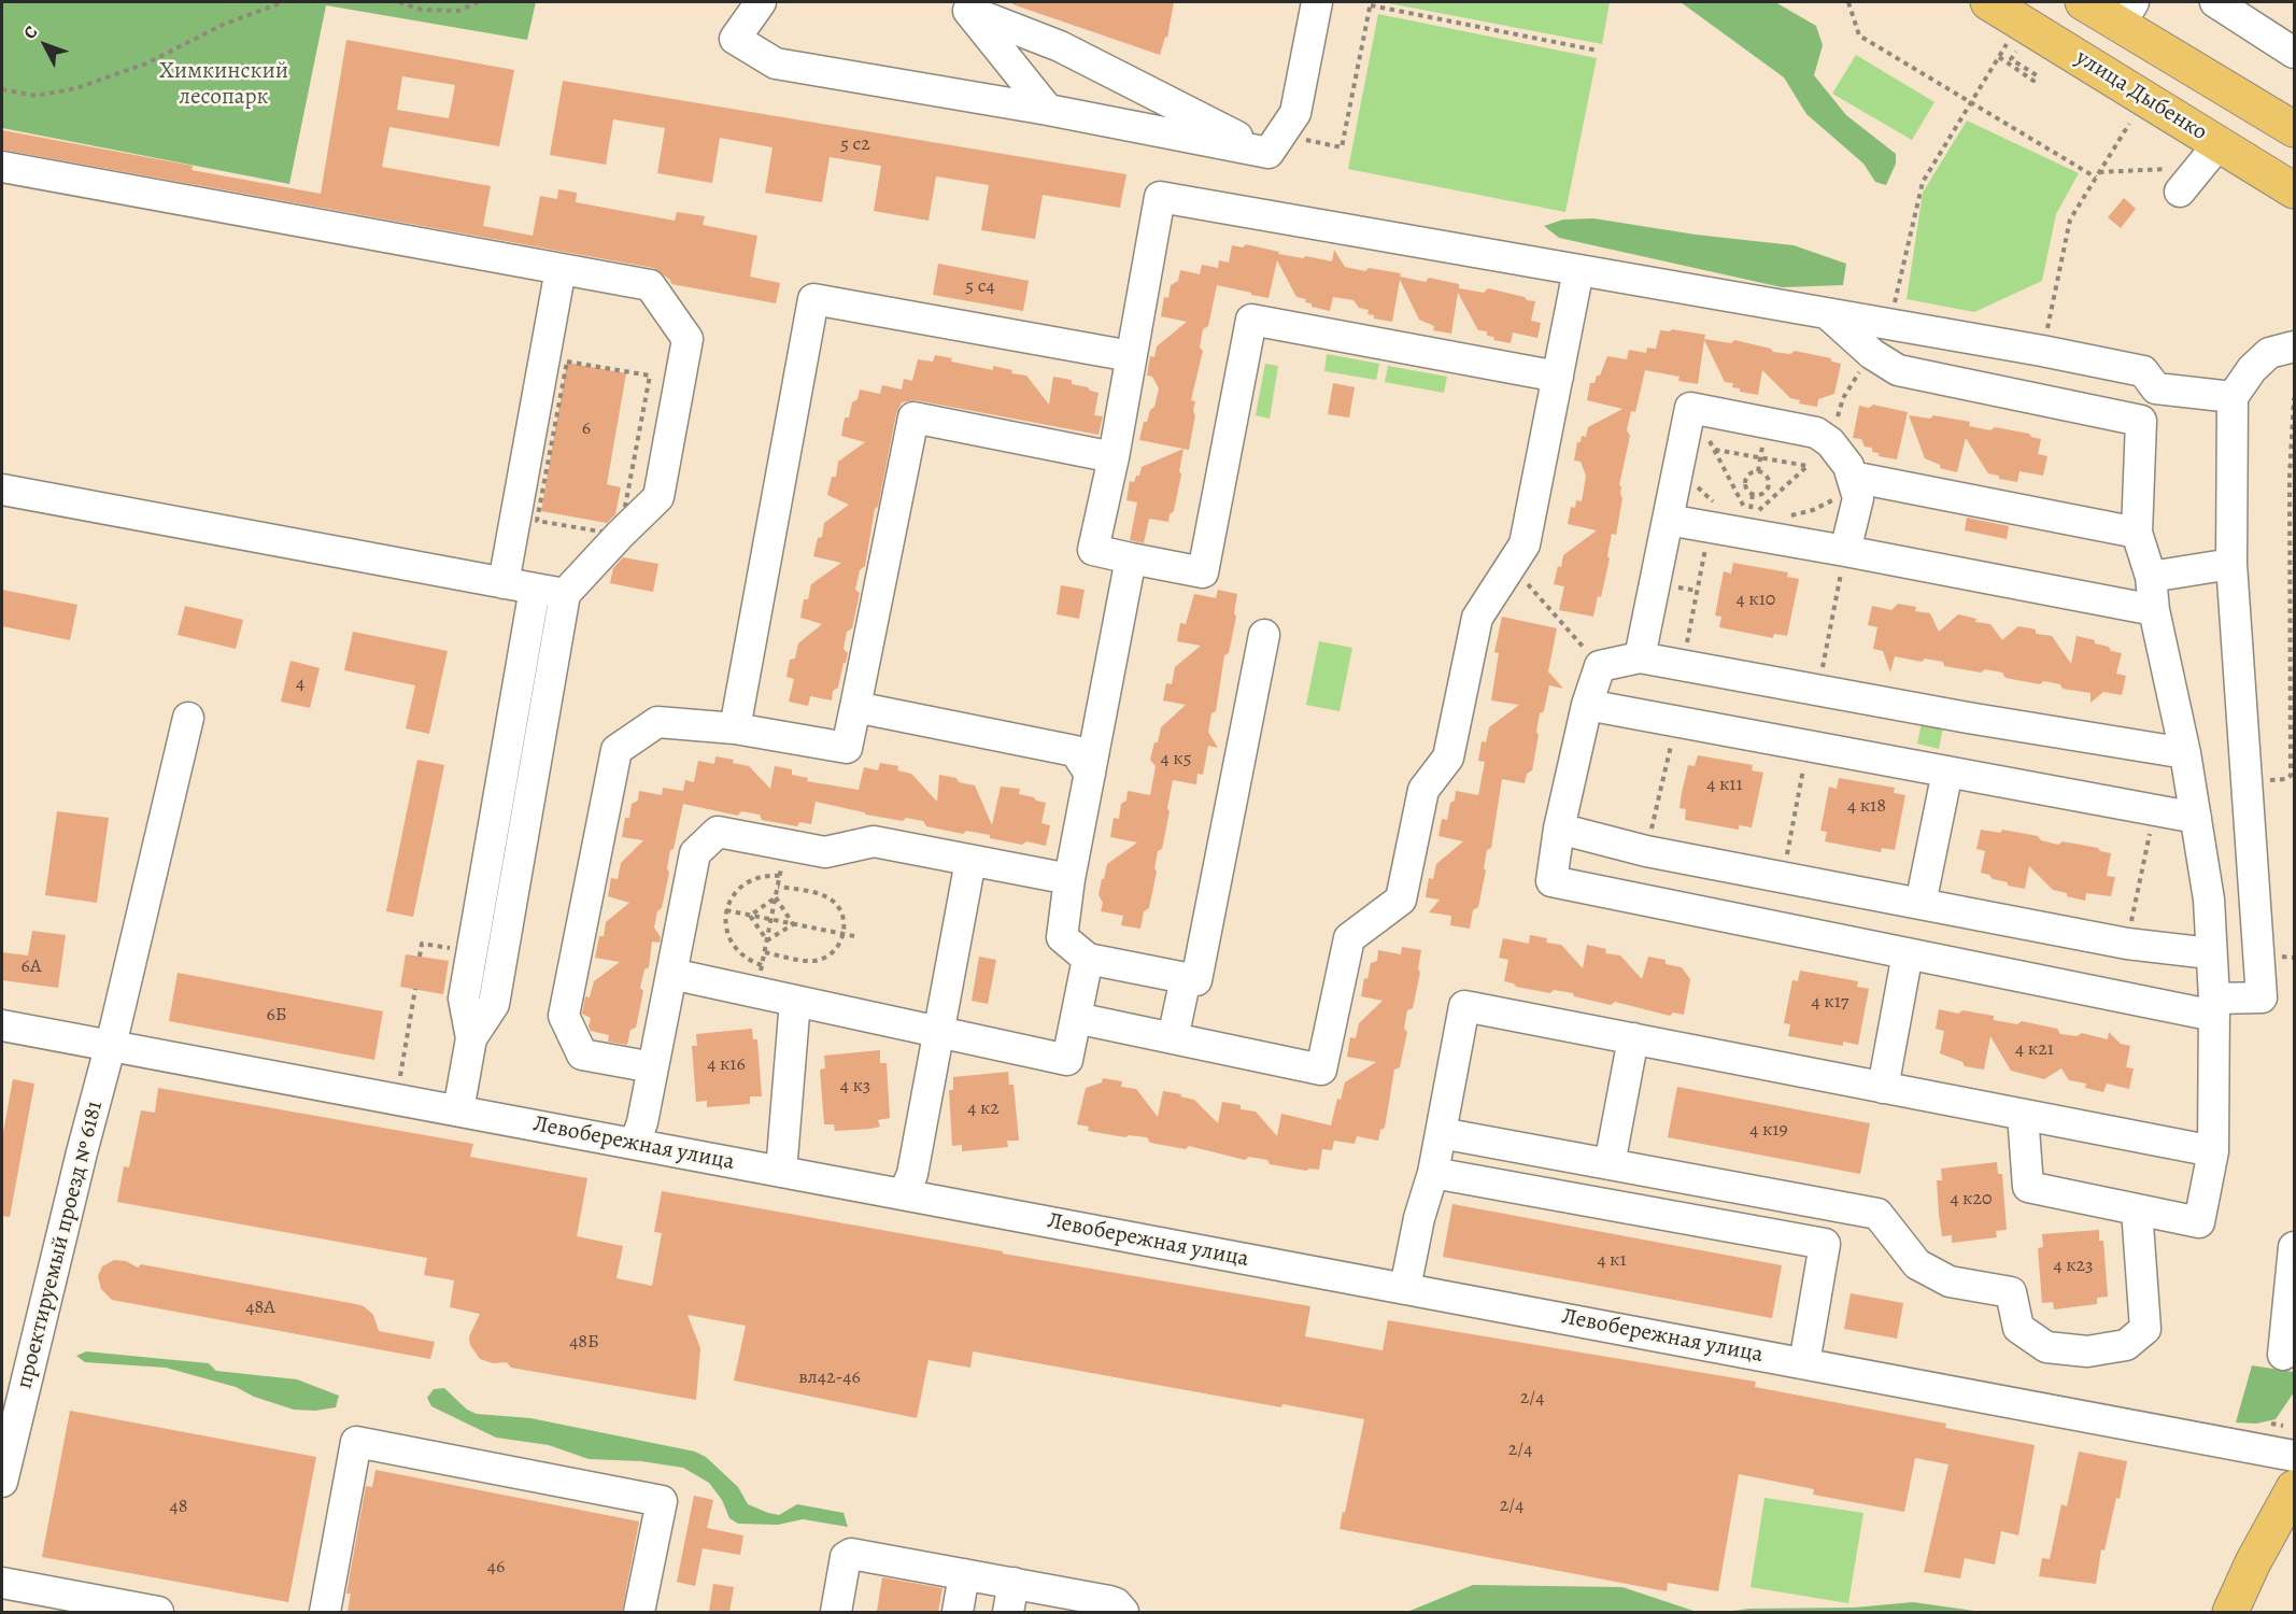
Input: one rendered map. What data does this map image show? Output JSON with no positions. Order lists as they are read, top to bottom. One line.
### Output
{"streets":{"main road":["улица Дыбенко"],"street":["Левобережная улица","проектируемый проезд № 6181"]},"crossings":[["Левобережная улица","проектируемый проезд № 6181"]],"parks":["Химкинский лесопарк"],"house_numbers":["5 с2","5 с4","6","4 к10","4","4 к5","4 к11","4 к18","6А","4 к17","6Б","4 к21","4 к16","4 к3","4 к2","4 к19","4 к20","4 к1","4 к23","48А","48Б","вл42-46","2/4","2/4","2/4","48","46"],"north":"top left"}
